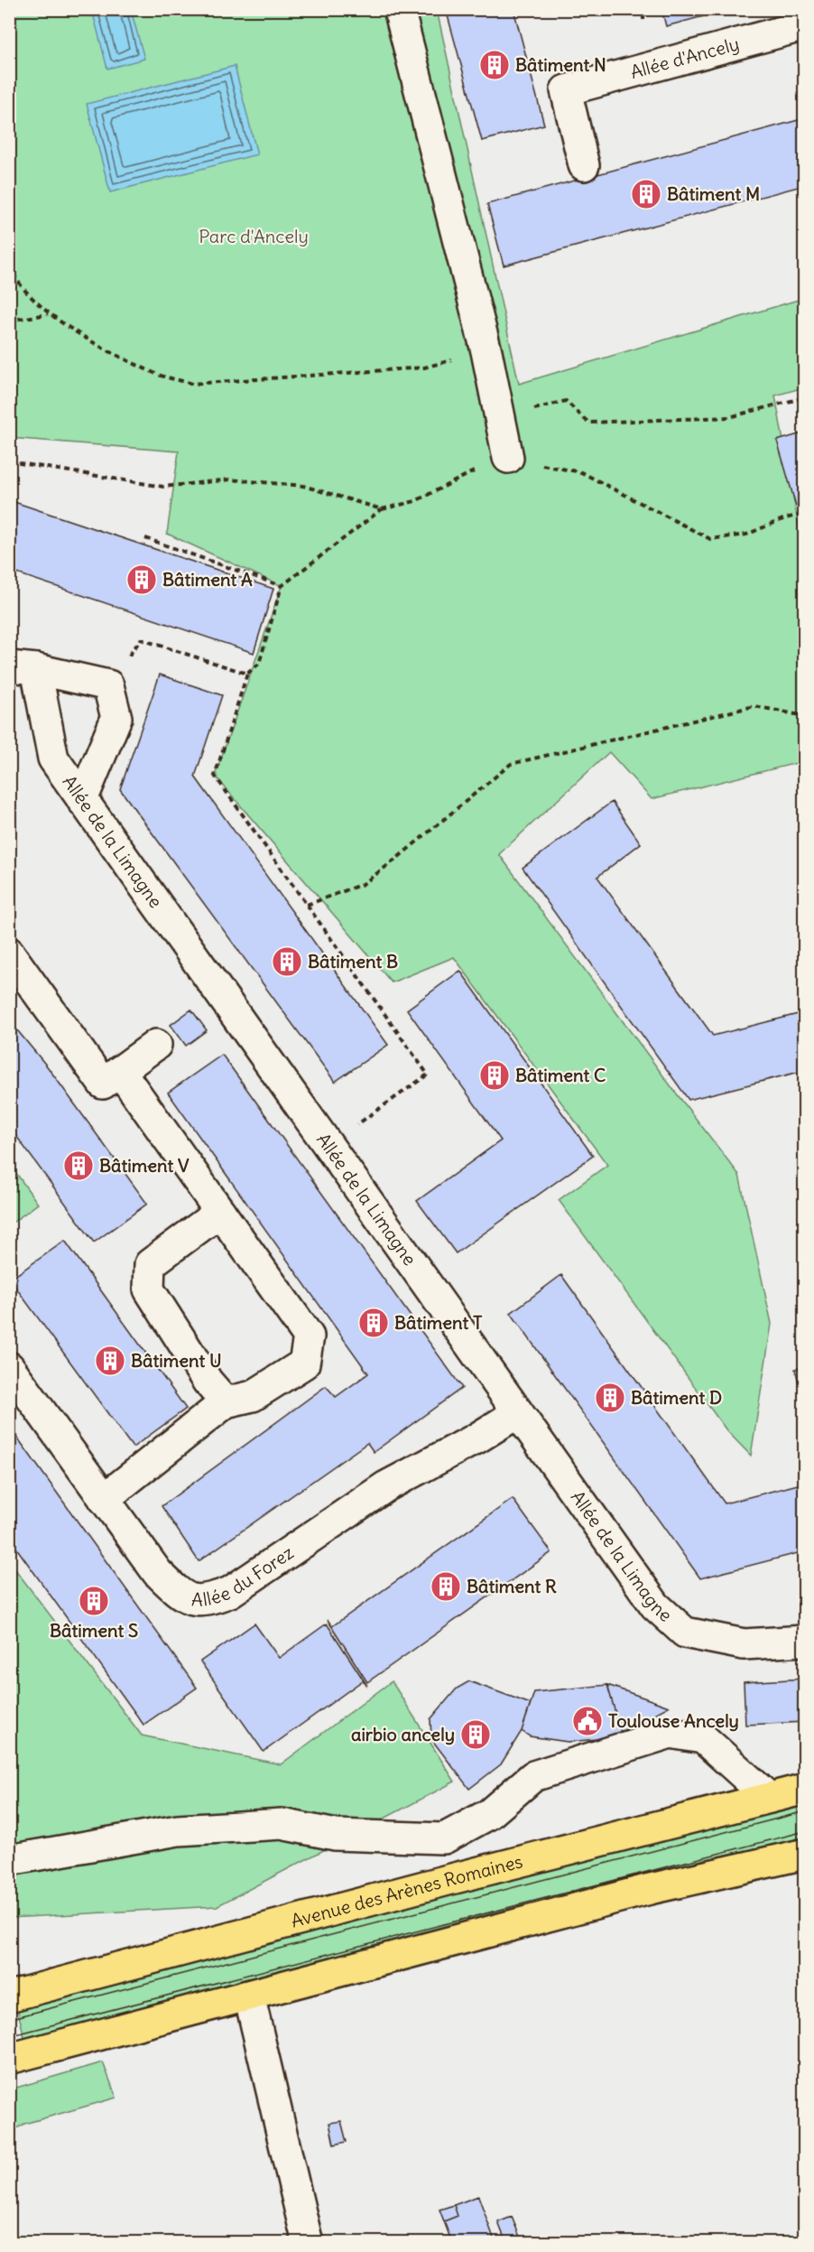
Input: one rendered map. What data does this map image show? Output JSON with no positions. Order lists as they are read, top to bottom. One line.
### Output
{"streets":{"main road":["Avenue des Arènes Romaines"],"street":["Allée d'Ancely","Allée de la Limagne","Allée du Forez"]},"crossings":[["Allée de la Limagne","Allée du Forez"]],"parks":["Parc d'Ancely"],"places":{"building":["Bâtiment N","Bâtiment M","Bâtiment A","Bâtiment B","Bâtiment C","Bâtiment V","Bâtiment T","Bâtiment U","Bâtiment D","Bâtiment R","Bâtiment S","airbio ancely"],"public building":["Toulouse Ancely"]}}
